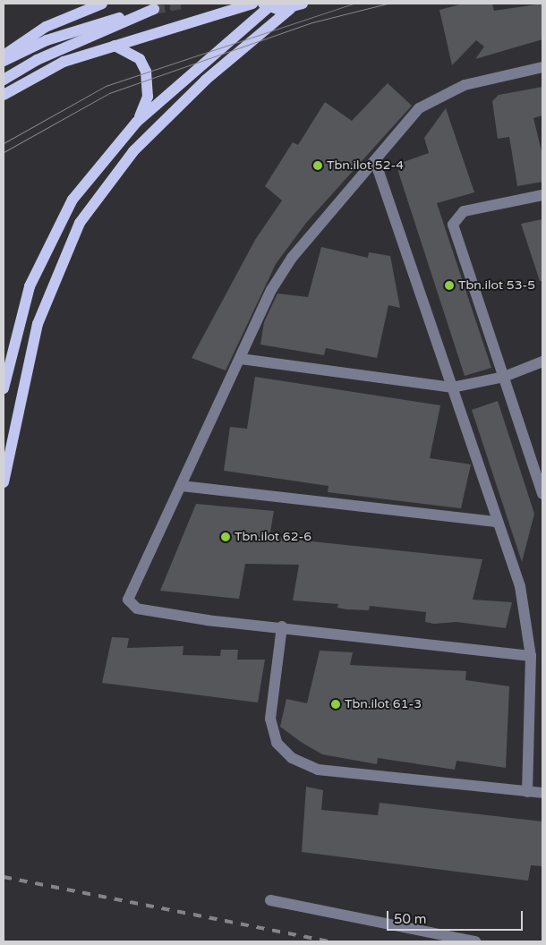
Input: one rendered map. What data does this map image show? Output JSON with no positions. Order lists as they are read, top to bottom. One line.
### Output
{"places":["Tbn.ilot 52-4","Tbn.ilot 53-5","Tbn.ilot 62-6","Tbn.ilot 61-3"],"scale_bar":"50 m"}
